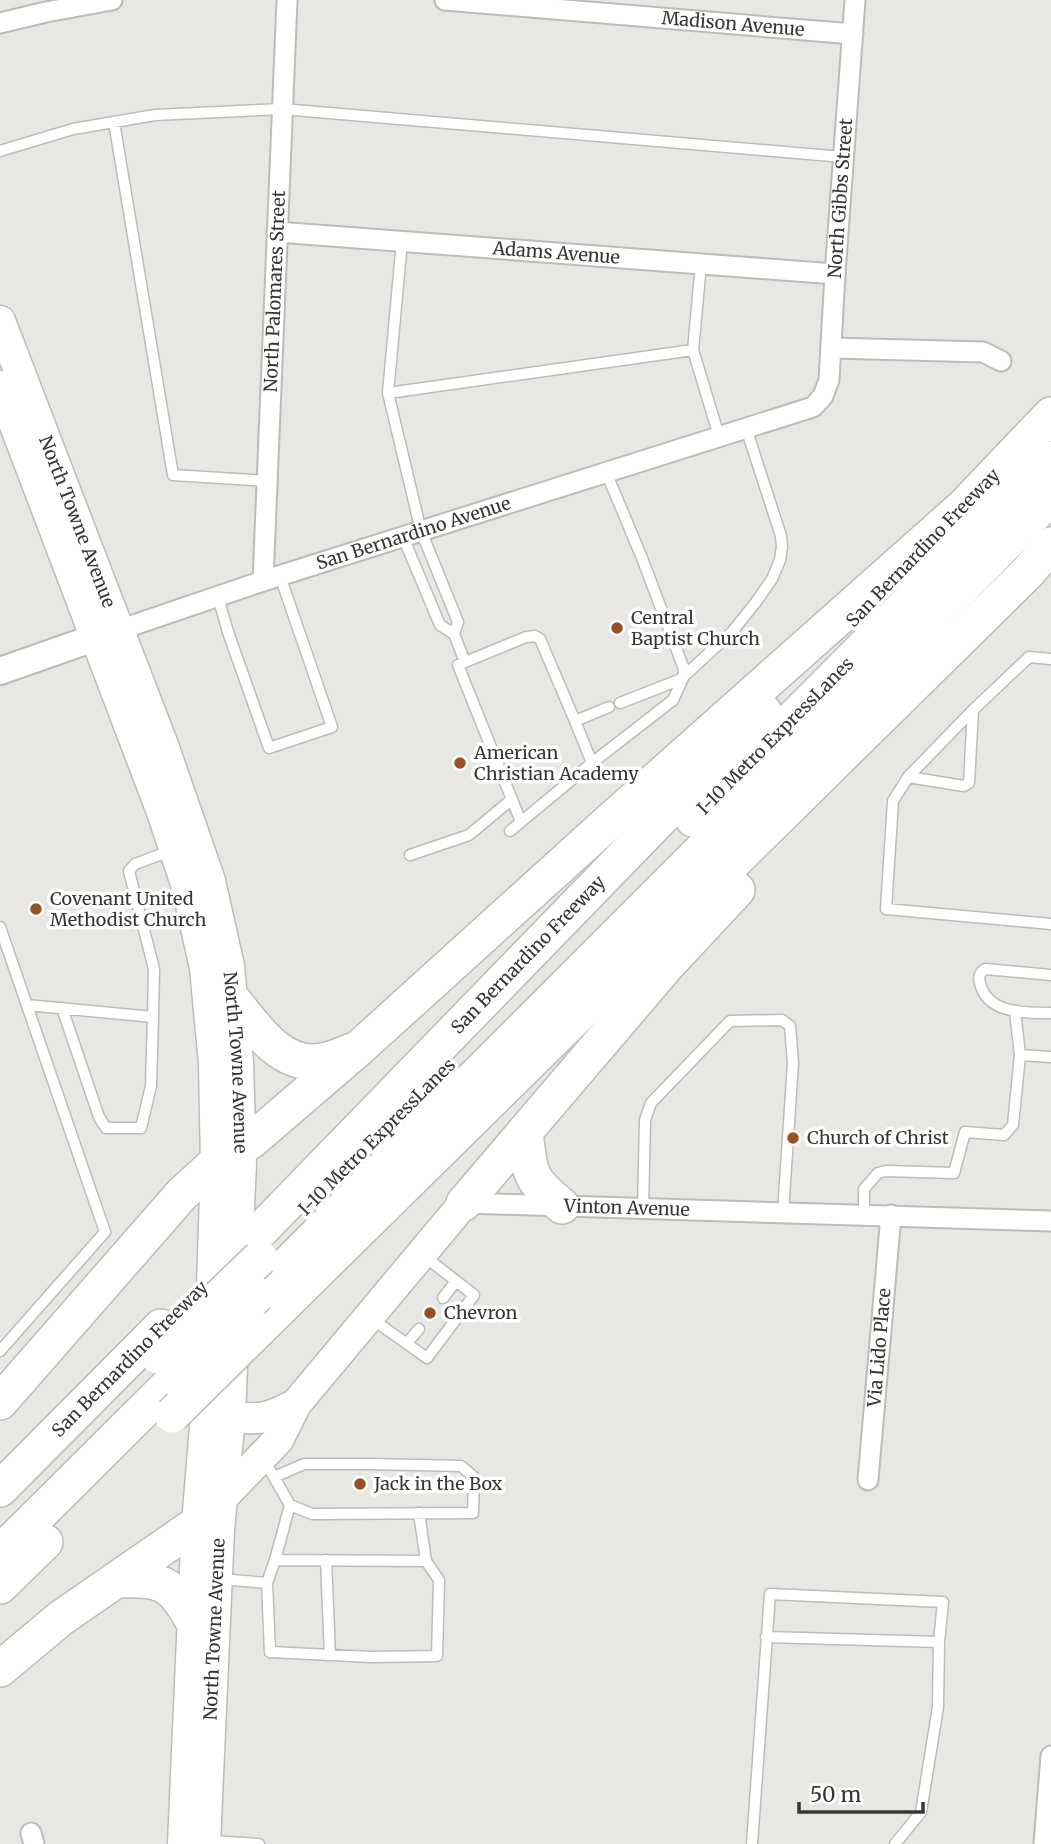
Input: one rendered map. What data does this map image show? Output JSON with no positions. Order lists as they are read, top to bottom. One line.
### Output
{"streets":{"highway":["San Bernardino Freeway","I-10 Metro ExpressLanes"],"main road":["North Towne Avenue","San Bernardino Avenue"],"street":["Madison Avenue","North Gibbs Street","Adams Avenue","North Palomares Street","Vinton Avenue","Via Lido Place"]},"crossings":[["Madison Avenue","North Gibbs Street"],["North Gibbs Street","Adams Avenue"],["North Gibbs Street","San Bernardino Avenue"],["Adams Avenue","North Palomares Street"],["North Palomares Street","San Bernardino Avenue"],["North Towne Avenue","San Bernardino Avenue"],["San Bernardino Freeway","I-10 Metro ExpressLanes"],["Vinton Avenue","Via Lido Place"]],"places":["Central Baptist Church","American Christian Academy","Covenant United Methodist Church","Church of Christ","Chevron","Jack in the Box"],"scale_bar":"50 m"}
